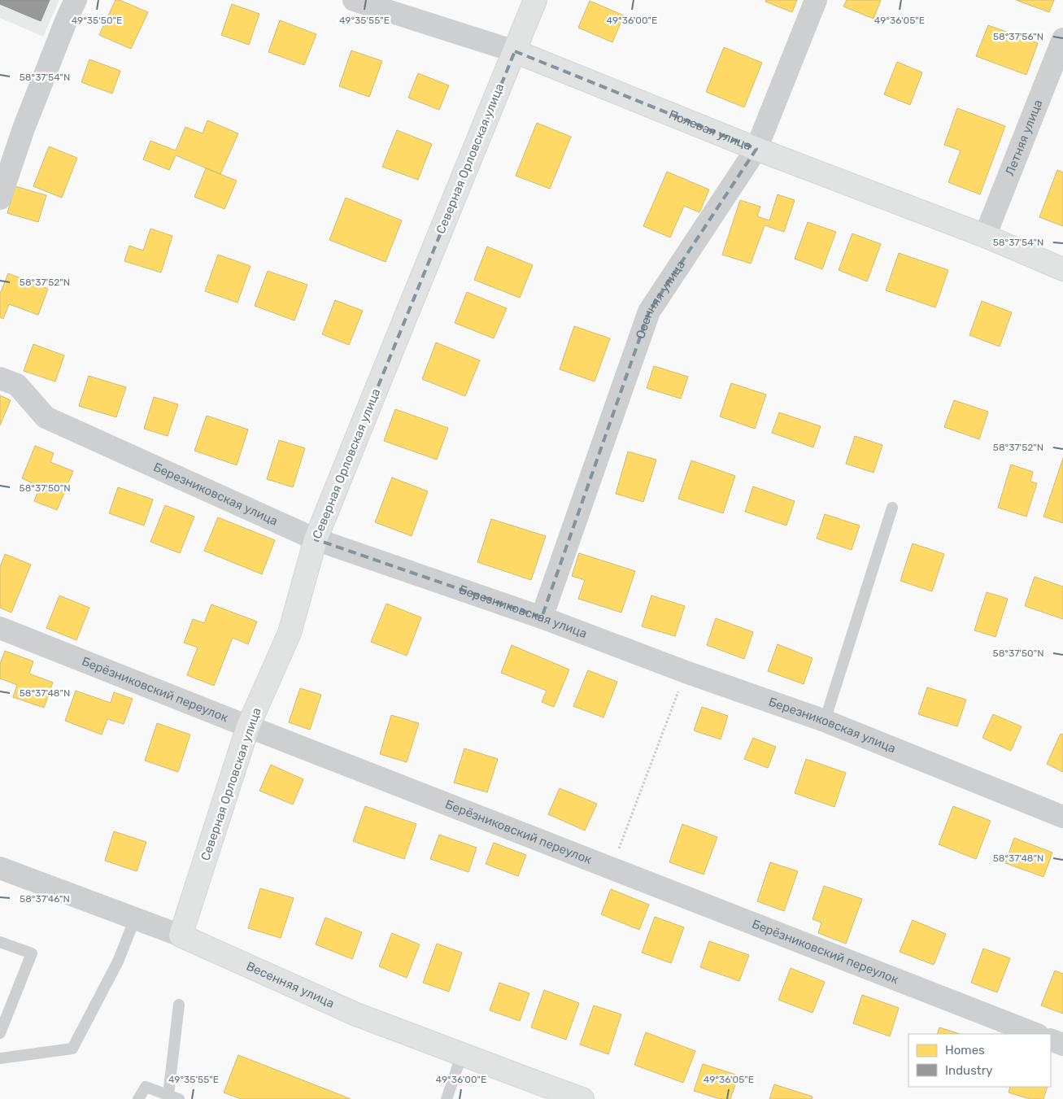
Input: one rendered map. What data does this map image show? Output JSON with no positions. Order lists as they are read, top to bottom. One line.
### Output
{"streets":{"street":["Полевая улица","Летняя улица","Северная Орловская улица","Осенняя улица","Березниковская улица","Берёзниковский переулок","Весенняя улица"]},"crossings":[["Полевая улица","Летняя улица"],["Полевая улица","Северная Орловская улица"],["Полевая улица","Осенняя улица"],["Северная Орловская улица","Березниковская улица"],["Северная Орловская улица","Берёзниковский переулок"],["Северная Орловская улица","Весенняя улица"],["Осенняя улица","Березниковская улица"]],"legend":["Homes","Industry"],"coordinates":["49°35'50\"E","49°35'55\"E","49°36'00\"E","49°36'05\"E","58°37'56\"N","58°37'54\"N","58°37'52\"N","58°37'50\"N","58°37'48\"N","58°37'46\"N"]}
